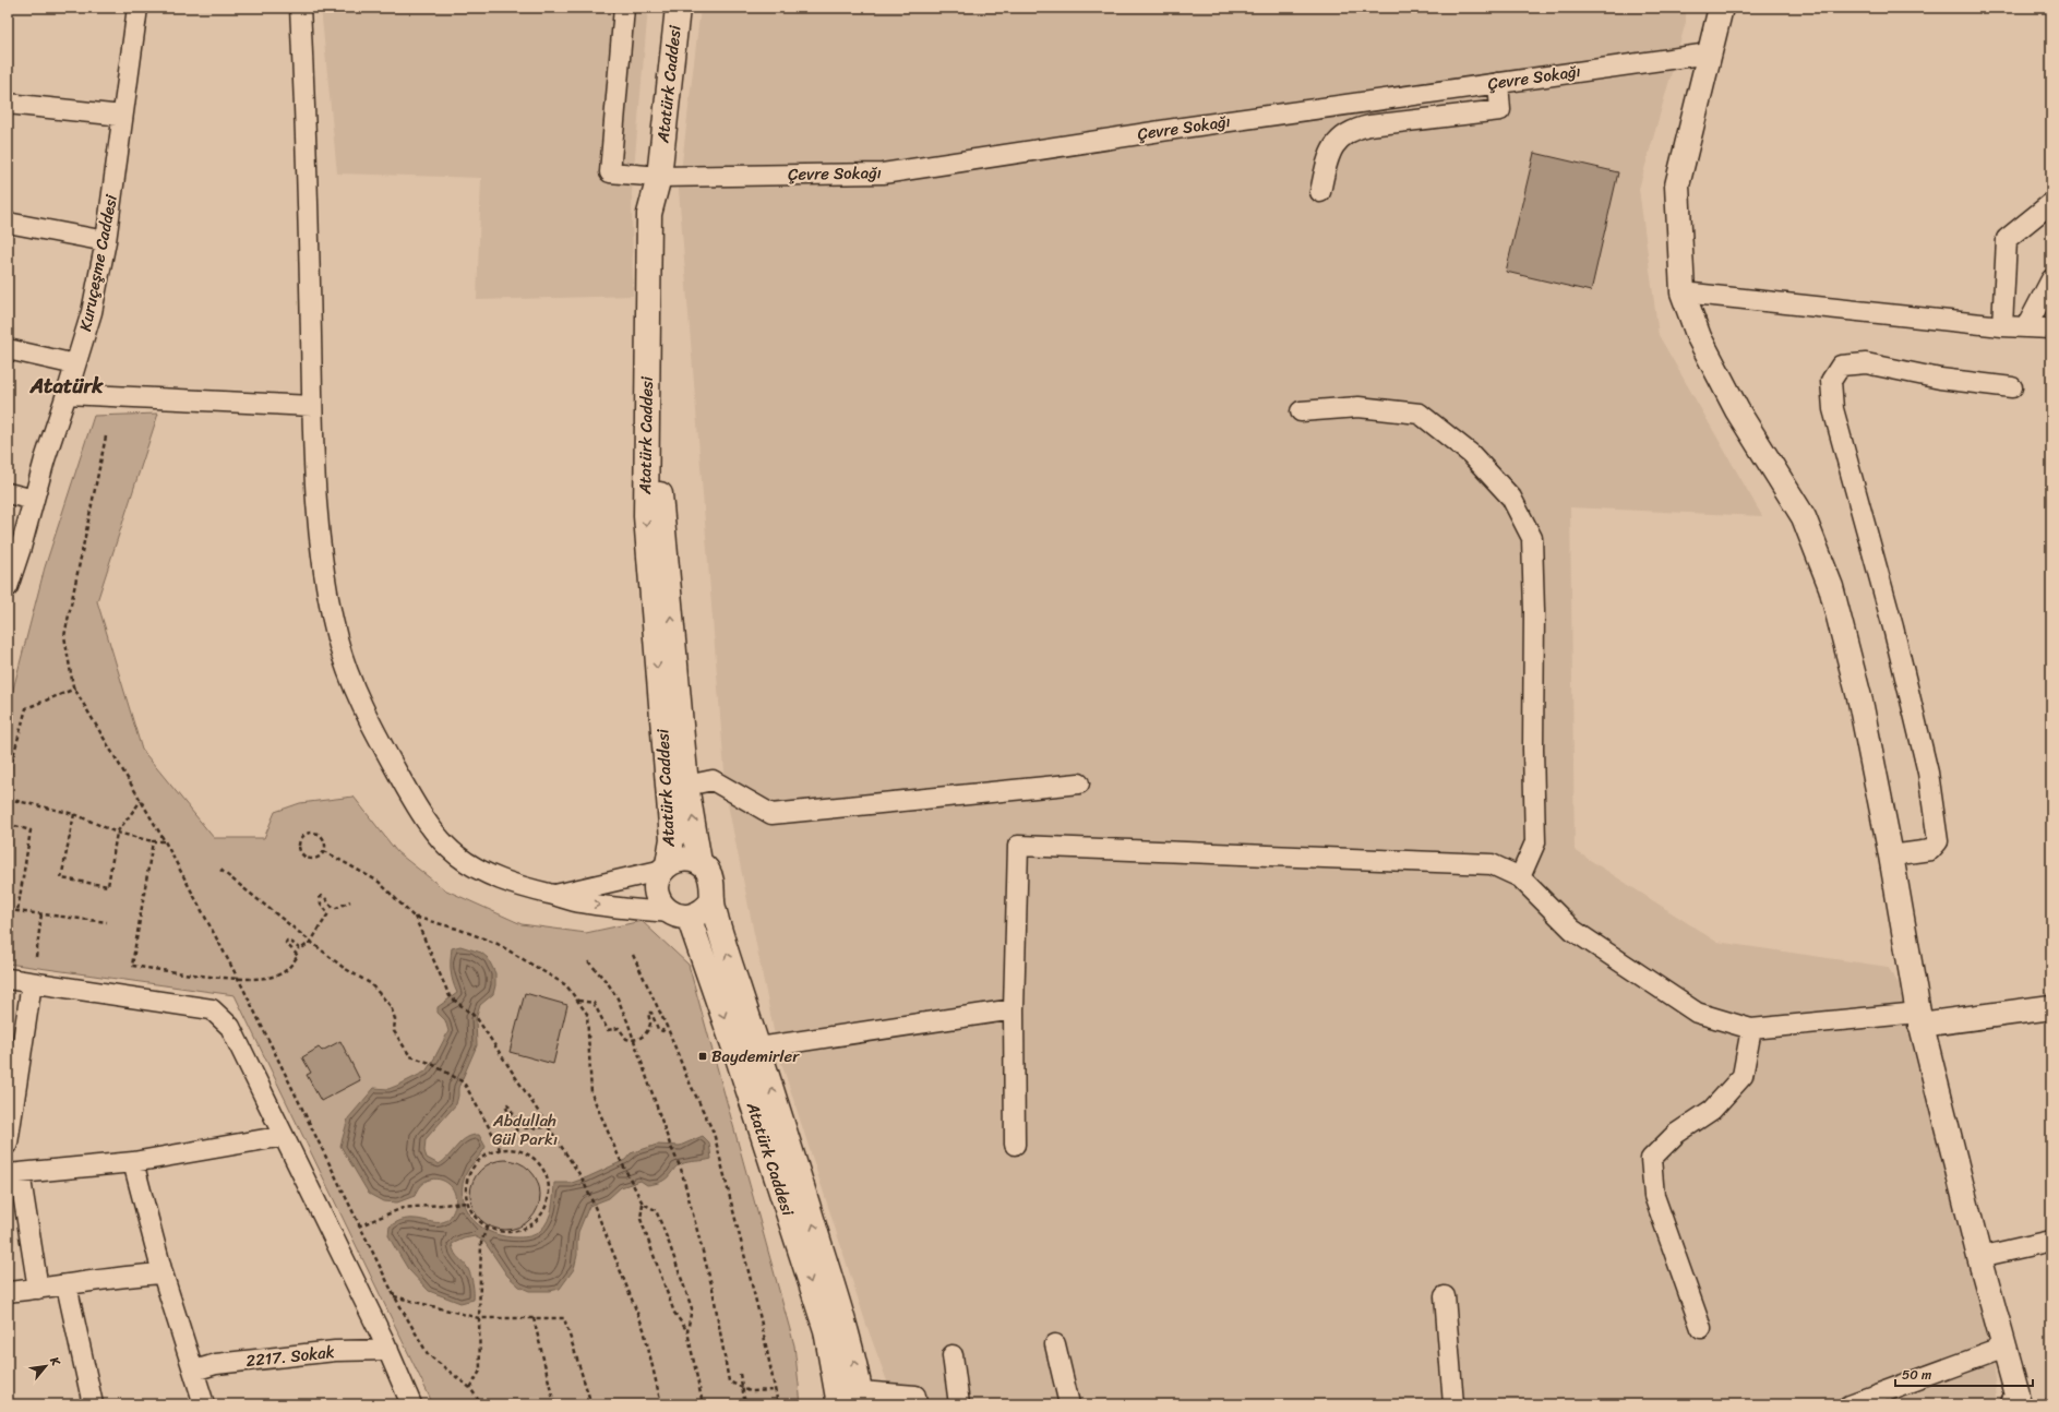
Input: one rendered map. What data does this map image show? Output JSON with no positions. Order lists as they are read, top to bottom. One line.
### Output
{"streets":{"main road":["Atatürk Caddesi"],"street":["Çevre Sokağı","Kuruçeşme Caddesi","2217. Sokak"]},"crossings":[["Çevre Sokağı","Atatürk Caddesi"]],"districts":["Atatürk"],"parks":["Abdullah Gül Parkı"],"places":{"transit":["Baydemirler"]},"scale_bar":"50 m","north":"top right"}
